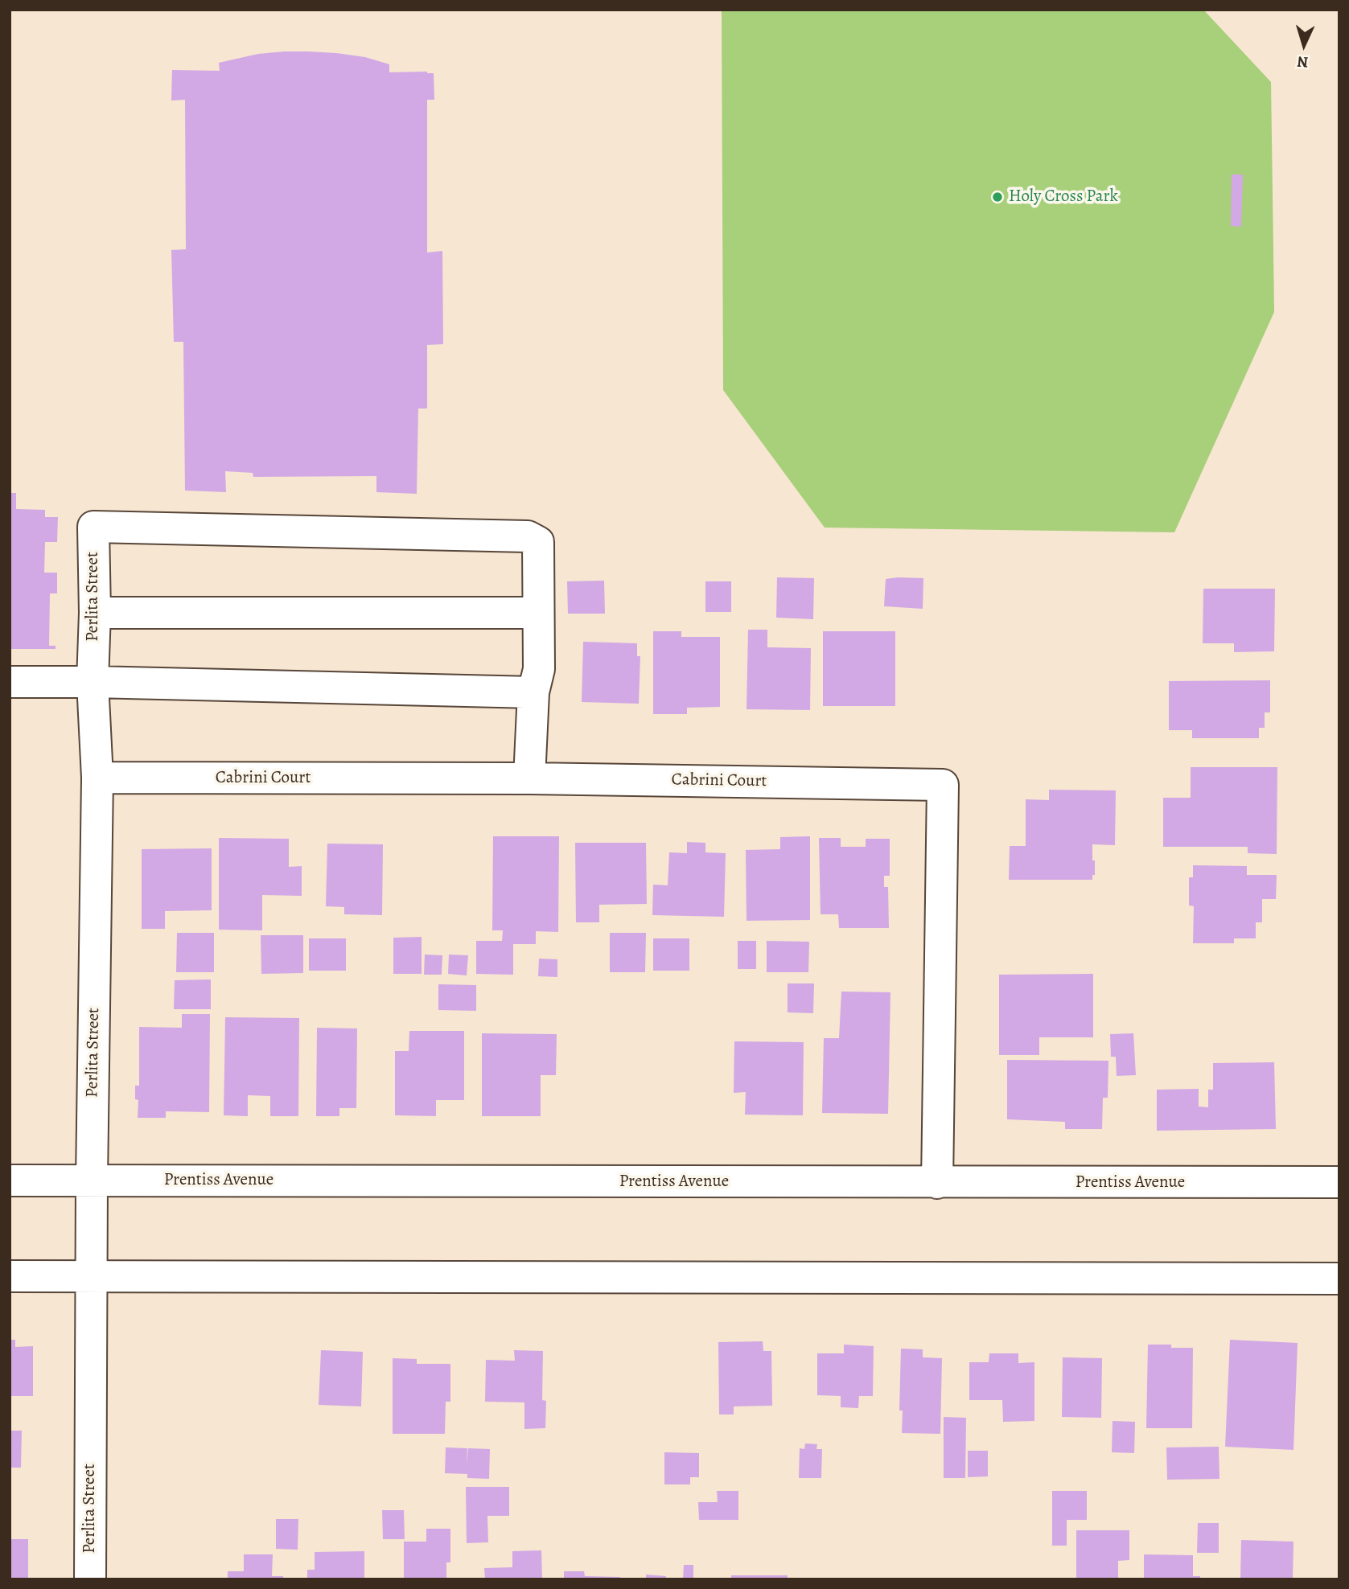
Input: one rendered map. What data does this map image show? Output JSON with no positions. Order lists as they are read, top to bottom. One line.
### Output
{"streets":{"street":["Perlita Street","Cabrini Court","Prentiss Avenue"]},"crossings":[["Perlita Street","Cabrini Court"],["Perlita Street","Prentiss Avenue"],["Cabrini Court","Prentiss Avenue"]],"places":["Holy Cross Park"],"north":"bottom"}
